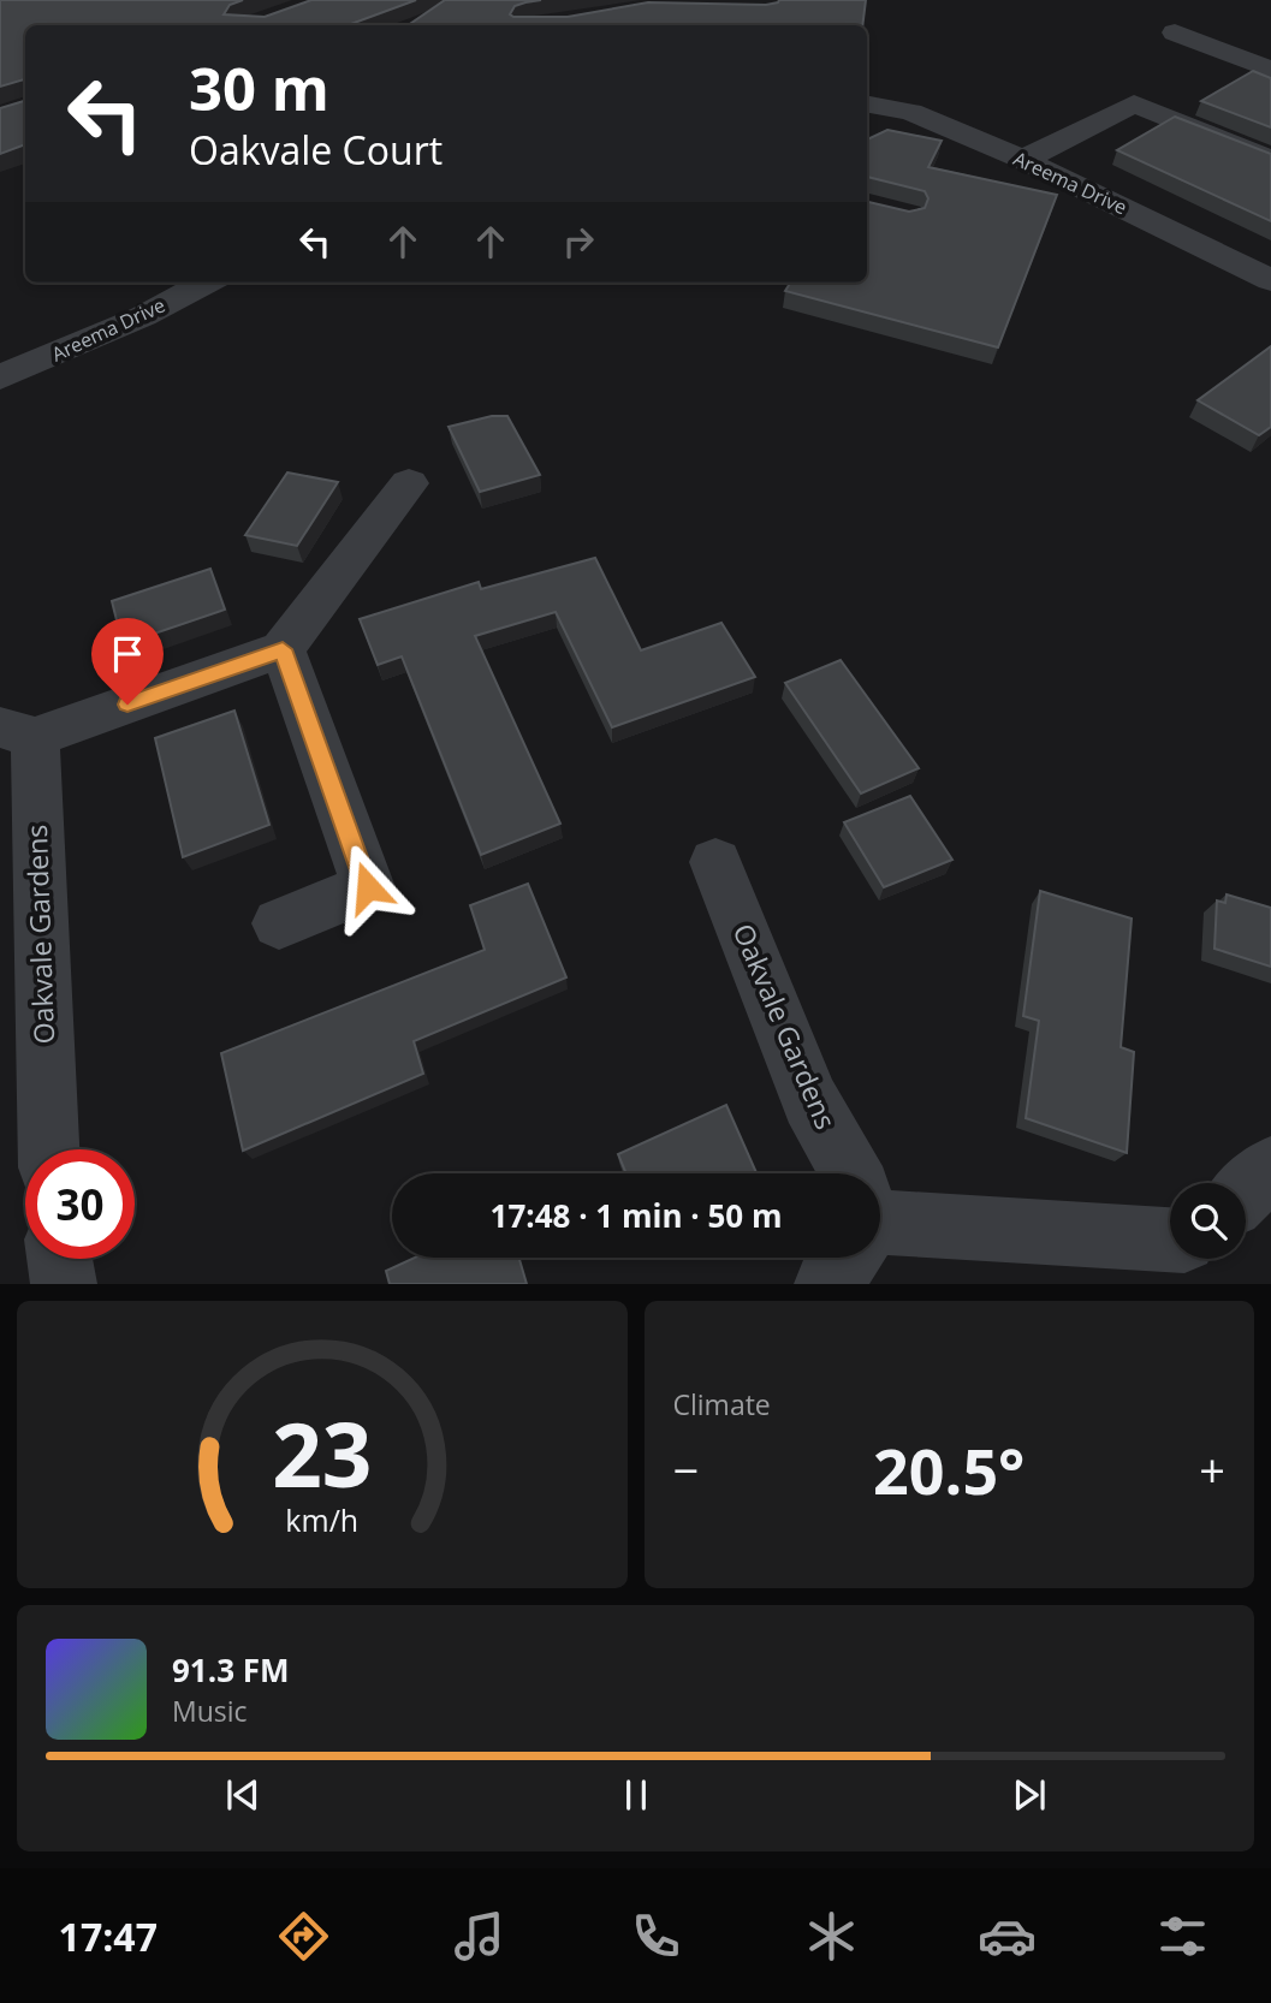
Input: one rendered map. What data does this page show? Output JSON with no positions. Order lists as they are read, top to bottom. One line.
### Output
{"streets":{"street":["Areema Drive","Oakvale Gardens"]},"page":{"turn":["30 m","Oakvale Court"],"limit":"30","trip":"17:48 · 1 min · 50 m","tile":"Climate","heat":["−","20.5°","+"],"song":["91.3 FM","Music"],"tabs":"17:47","gauge":["23","km/h"]}}
